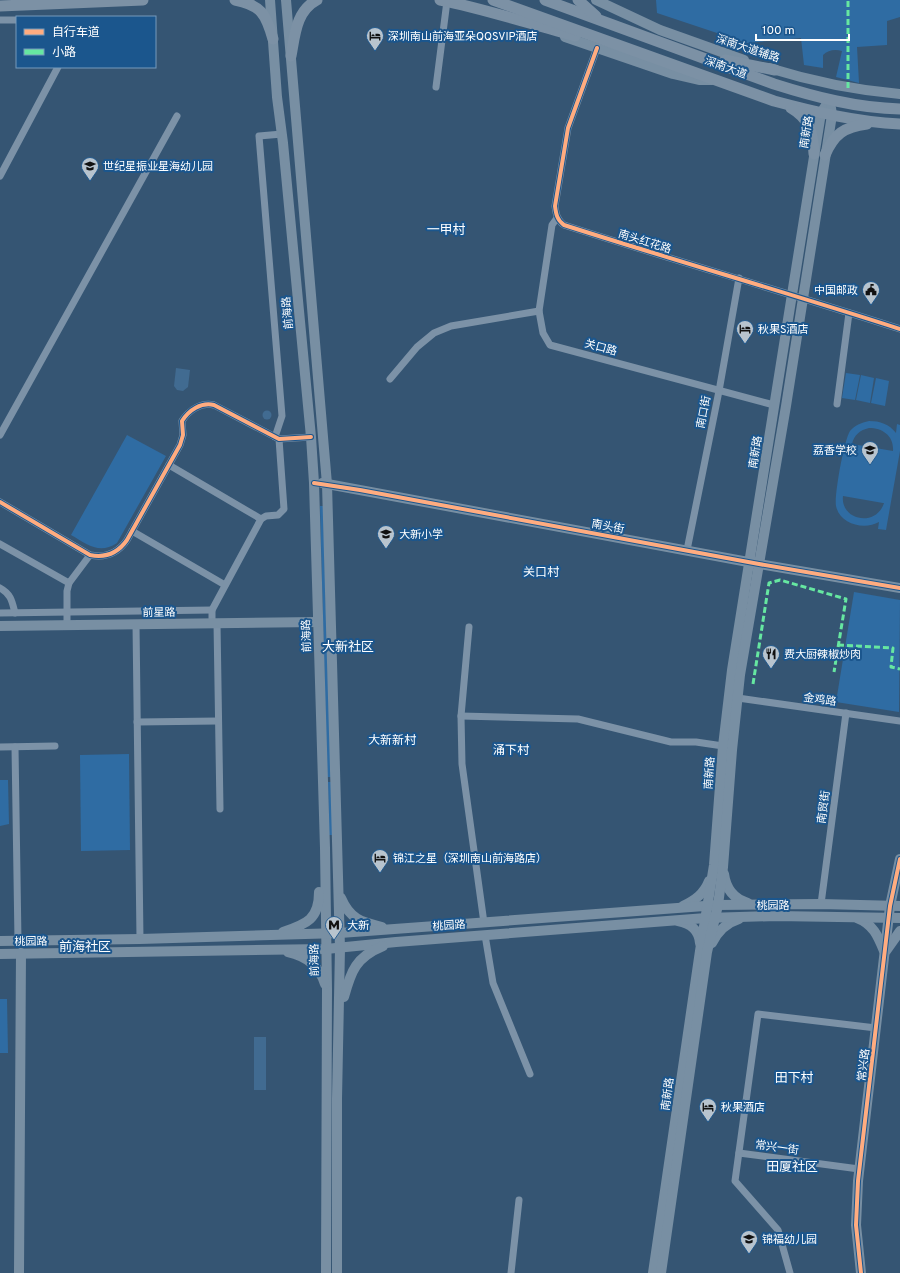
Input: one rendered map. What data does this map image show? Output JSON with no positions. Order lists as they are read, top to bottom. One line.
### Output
{"streets":{"main road":["深南大道辅路","深南大道","南新路","前海路","南头街","前星路","桃园路","常兴路"],"street":["南头红花路","关口路","南口街","金鸡路","南贸街","常兴一街"]},"crossings":[["深南大道","南新路"],["南新路","南头红花路"],["南新路","关口路"],["南新路","南头街"],["南新路","金鸡路"],["南新路","桃园路"],["南头红花路","关口路"],["南头红花路","南口街"],["前海路","南头街"],["前海路","前星路"],["前海路","桃园路"],["关口路","南口街"],["南口街","南头街"],["金鸡路","南贸街"],["南贸街","桃园路"],["桃园路","常兴路"],["常兴路","常兴一街"]],"districts":["一甲村","关口村","大新社区","大新新村","涌下村","前海社区","田下村","田厦社区"],"places":{"hotel":["深圳南山前海亚朵QQSVIP酒店","秋果S酒店","锦江之星（深圳南山前海路店）","秋果酒店"],"school or university":["世纪星振业星海幼儿园","荔香学校","大新小学","锦福幼儿园"],"public building":["中国邮政"],"restaurant":["费大厨·辣椒炒肉"],"metro station":["大新"]},"legend":["自行车道","小路"],"scale_bar":"100 m"}
